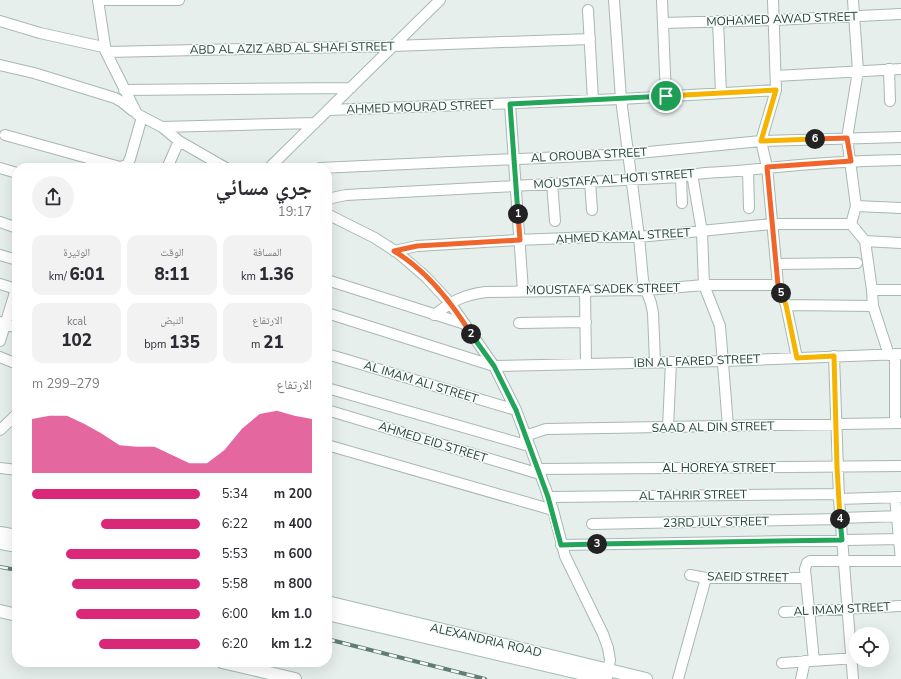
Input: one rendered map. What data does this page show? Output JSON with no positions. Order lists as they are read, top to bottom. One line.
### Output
{"streets":{"main road":["ALEXANDRIA ROAD"],"street":["MOHAMED AWAD STREET","ABD AL AZIZ ABD AL SHAFI STREET","AHMED MOURAD STREET","AL OROUBA STREET","MOUSTAFA AL HOTI STREET","AHMED KAMAL STREET","MOUSTAFA SADEK STREET","IBN AL FARED STREET","AL IMAM ALI STREET","SAAD AL DIN STREET","AHMED EID STREET","AL HOREYA STREET","AL TAHRIR STREET","23RD JULY STREET","SAEID STREET","AL IMAM STREET"]},"crossings":[["AHMED EID STREET","AL HOREYA STREET"]],"page":{"pins":["6","1","5","2","4","3"],"heading":["جري مسائي","19:17"],"stats":[["المسافة","1.36 km"],["الوقت","8:11"],["الوتيرة","6:01 /km"],["الارتفاع","21 m"],["النبض","135 bpm"],["kcal","102"]],"chart":["الارتفاع","279–299 m"],"list":[{"name":"200 m","note":"5:34"},{"name":"400 m","note":"6:22"},{"name":"600 m","note":"5:53"},{"name":"800 m","note":"5:58"},{"name":"1.0 km","note":"6:00"},{"name":"1.2 km","note":"6:20"}]}}
